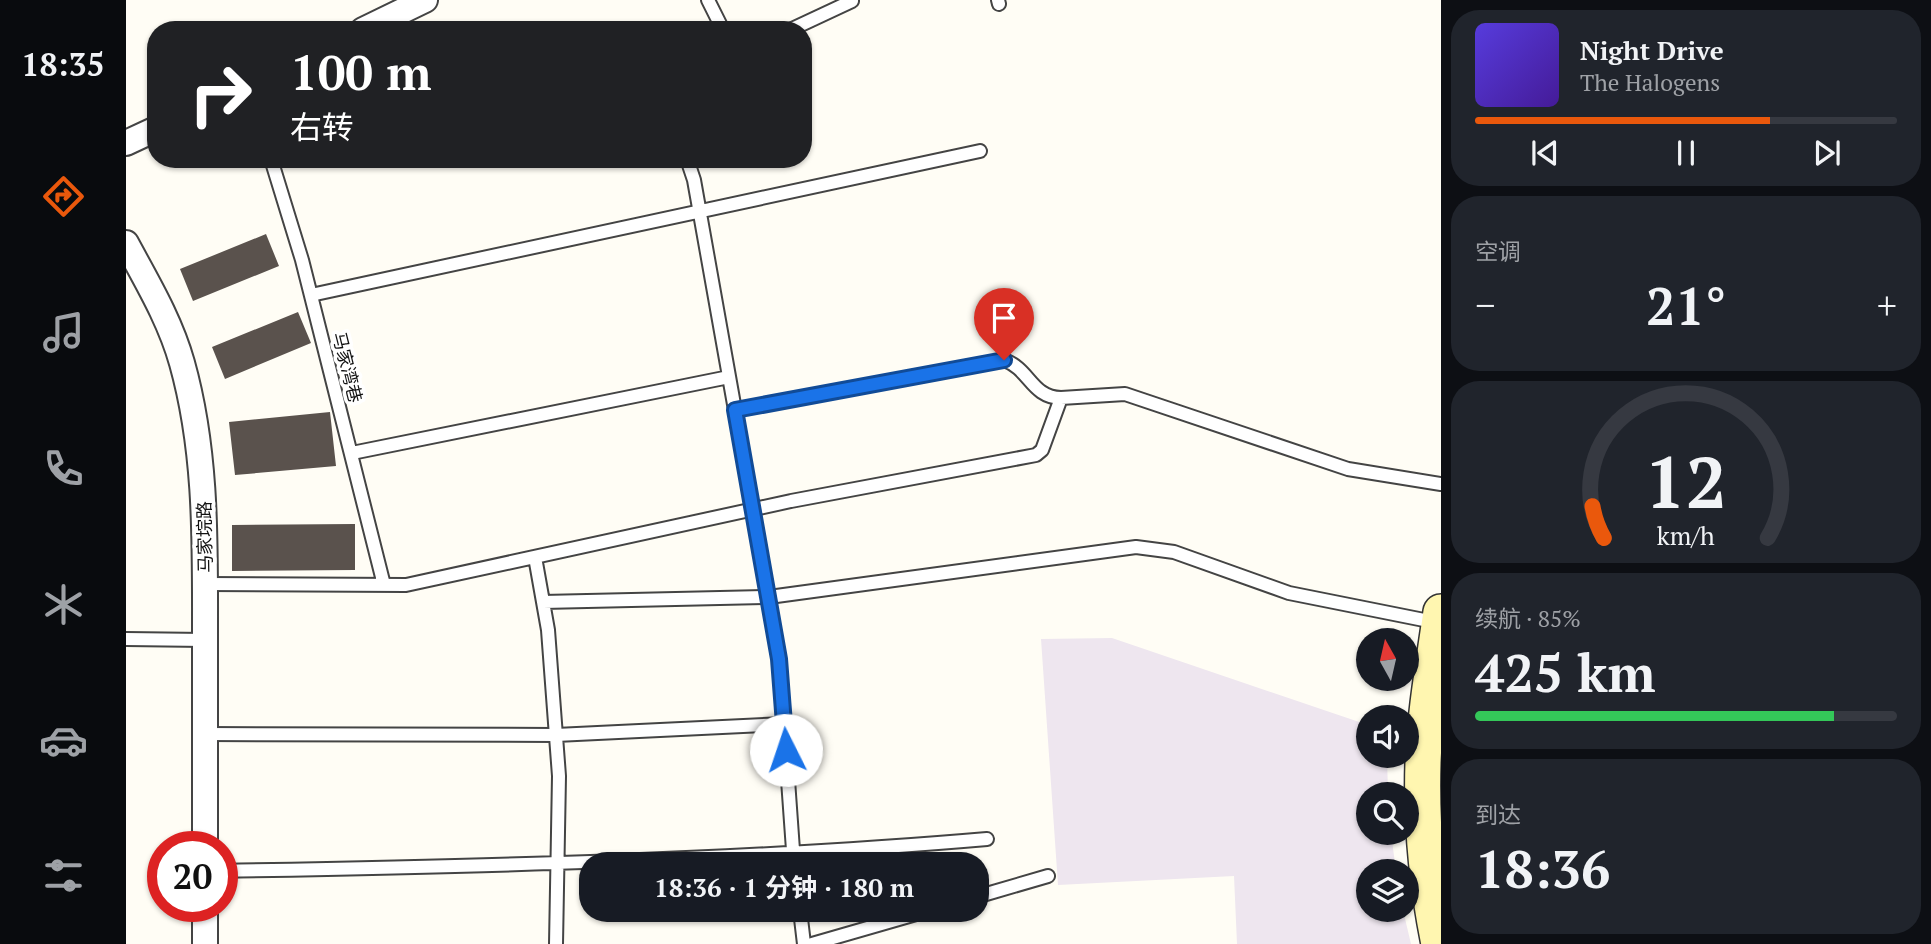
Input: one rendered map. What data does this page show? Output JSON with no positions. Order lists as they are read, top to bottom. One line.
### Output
{"streets":{"street":["马家垸路"],"lane":["马家湾巷"]},"north":"top","page":{"tabs":"18:35","turn":["100 m","右转"],"song":["Night Drive","The Halogens"],"tile":["空调",["续航 · 85%","425 km"],["到达","18:36"]],"heat":["−","21°","+"],"limit":"20","trip":"18:36 · 1 分钟 · 180 m","gauge":["12","km/h"]}}
